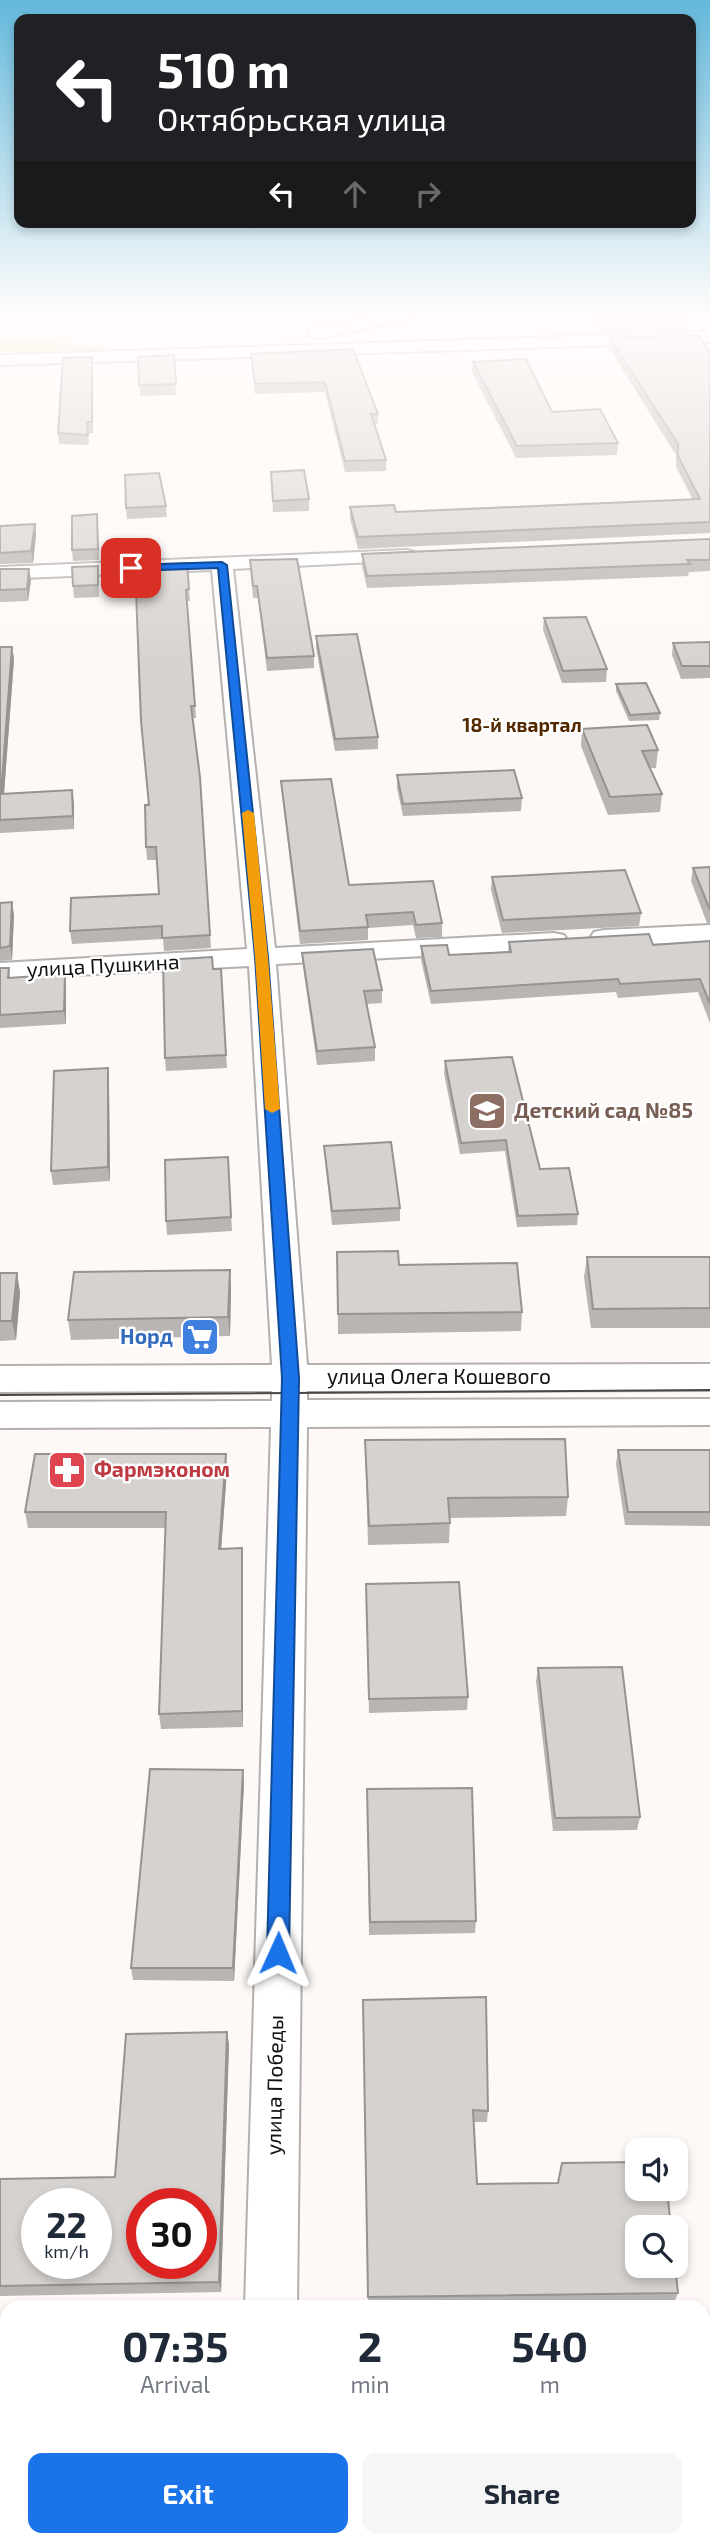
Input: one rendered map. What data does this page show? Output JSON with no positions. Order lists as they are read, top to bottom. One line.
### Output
{"streets":{"street":["улица Пушкина","улица Олега Кошевого","улица Победы"]},"crossings":[["улица Пушкина","улица Победы"],["улица Олега Кошевого","улица Победы"]],"districts":["18-й квартал"],"places":{"school or university":["Детский сад №85"],"supermarket":["Норд"],"pharmacy":["Фармэконом"]},"page":{"turn":["510 m","Октябрьская улица"],"speed":"22 km/h","limit":"30","eta":["07:35","Arrival","2","min","540","m"],"buttons":["Exit","Share"]}}
